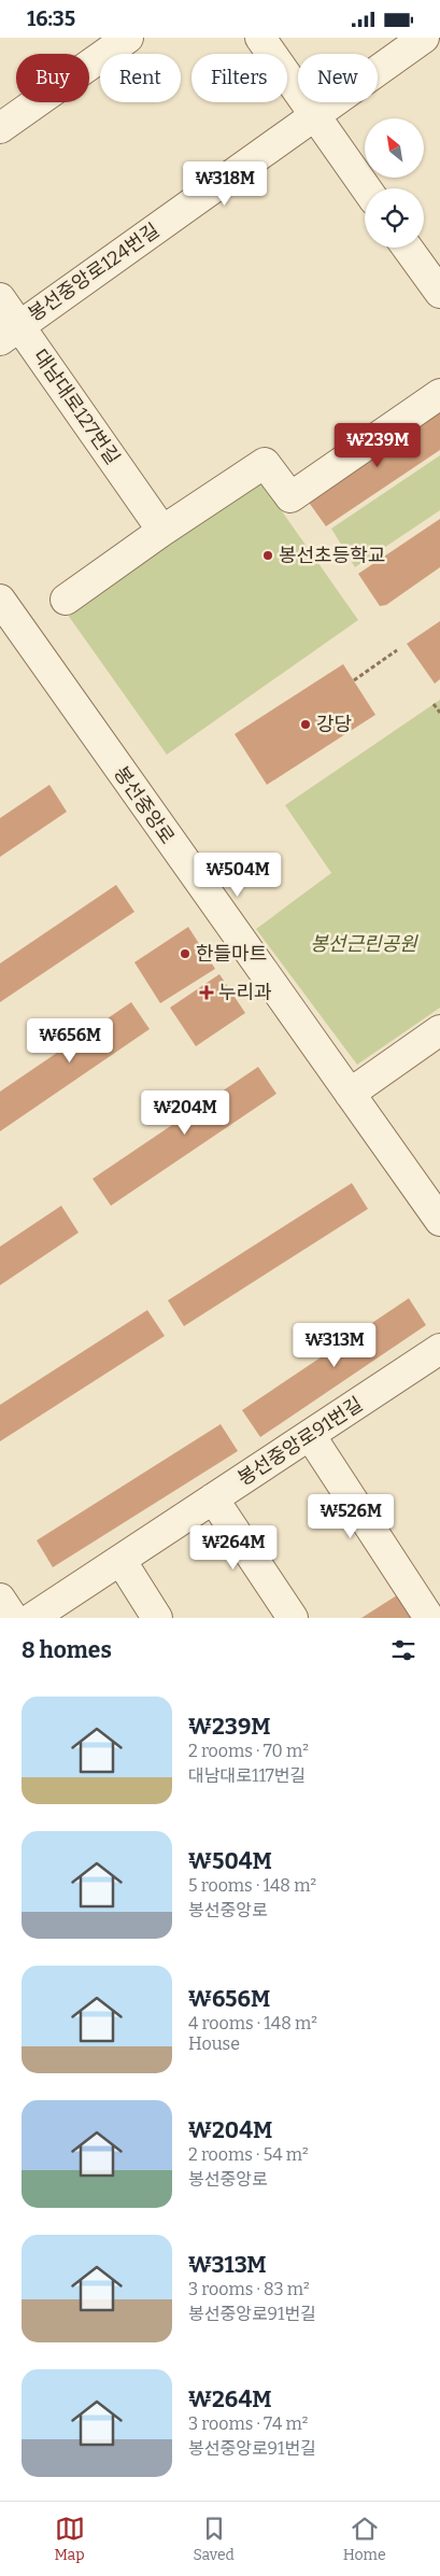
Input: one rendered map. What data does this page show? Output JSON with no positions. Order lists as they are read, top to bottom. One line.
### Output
{"streets":{"street":["봉선중앙로124번길","대남대로127번길","봉선중앙로","봉선중앙로91번길"]},"crossings":[["봉선중앙로124번길","대남대로127번길"]],"parks":["봉선근린공원"],"places":{"other":["봉선초등학교","강당","한들마트"],"health":["누리과"]},"north":"top left","page":{"status":"16:35","chip":["Buy","Rent","Filters","New"],"price":["₩318M","₩239M","₩504M","₩656M","₩204M","₩313M","₩526M","₩264M"],"heading":"8 homes","list":[{"name":"₩239M","note":"2 rooms · 70 m² · 대남대로117번길"},{"name":"₩504M","note":"5 rooms · 148 m² · 봉선중앙로"},{"name":"₩656M","note":"4 rooms · 148 m² · House"},{"name":"₩204M","note":"2 rooms · 54 m² · 봉선중앙로"},{"name":"₩313M","note":"3 rooms · 83 m² · 봉선중앙로91번길"},{"name":"₩264M","note":"3 rooms · 74 m² · 봉선중앙로91번길"}],"tabs":["Map","Saved","Home"]}}
